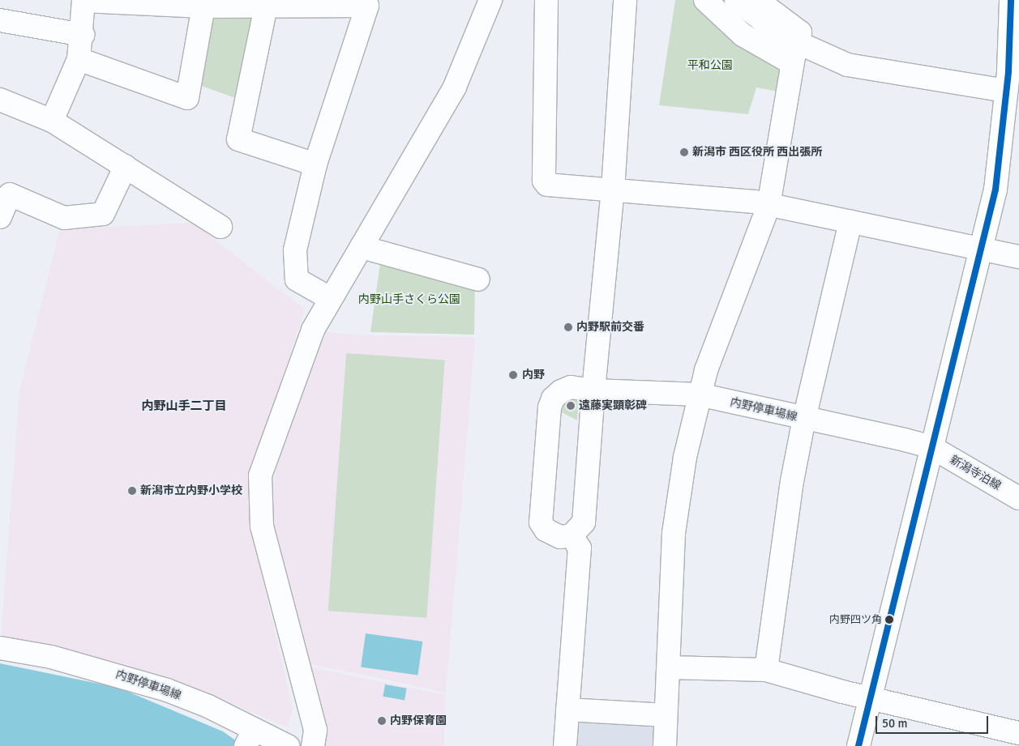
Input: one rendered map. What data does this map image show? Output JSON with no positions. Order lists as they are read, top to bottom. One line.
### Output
{"streets":{"street":["内野停車場線","新潟寺泊線"]},"crossings":[["内野停車場線","新潟寺泊線"]],"districts":["内野山手二丁目"],"parks":["平和公園","内野山手さくら公園"],"places":["新潟市 西区役所 西出張所","内野駅前交番","内野","遠藤実顕彰碑","新潟市立内野小学校","内野四ツ角","内野保育園"],"scale_bar":"50 m"}
